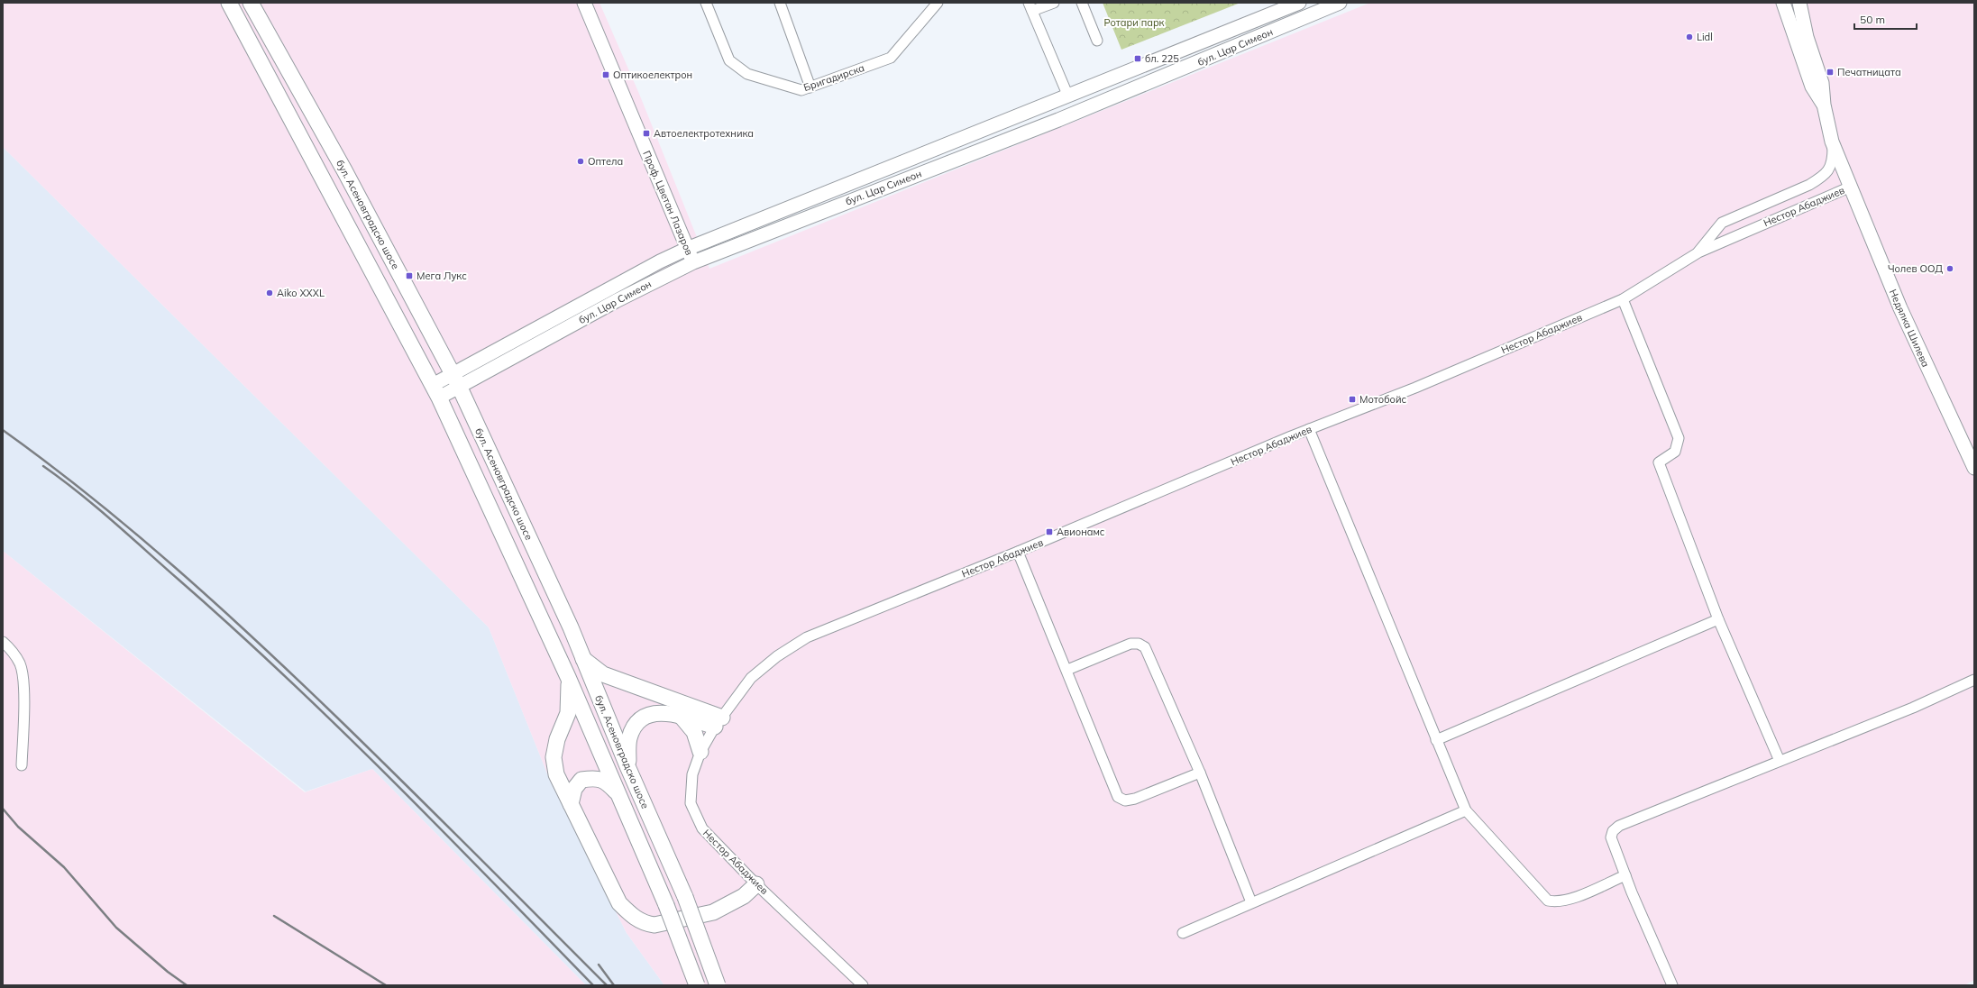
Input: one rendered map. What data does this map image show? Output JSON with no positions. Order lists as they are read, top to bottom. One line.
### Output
{"streets":{"main road":["бул. Цар Симеон","Проф. Цветан Лазаров","бул. Асеновградско шосе","Недялка Шилева"],"street":["Бригадирска","Нестор Абаджиев"]},"crossings":[["бул. Цар Симеон","Проф. Цветан Лазаров"],["бул. Цар Симеон","бул. Асеновградско шосе"],["Нестор Абаджиев","Недялка Шилева"]],"parks":["Ротари парк"],"places":{"other":["Lidl","Оптела","Чолев ООД","Aiko XXXL"],"transit":["бл. 225","Печатницата","Оптикоелектрон","Автоелектротехника","Мега Лукс","Мотобойс","Авионамс"]},"scale_bar":"50 m"}
